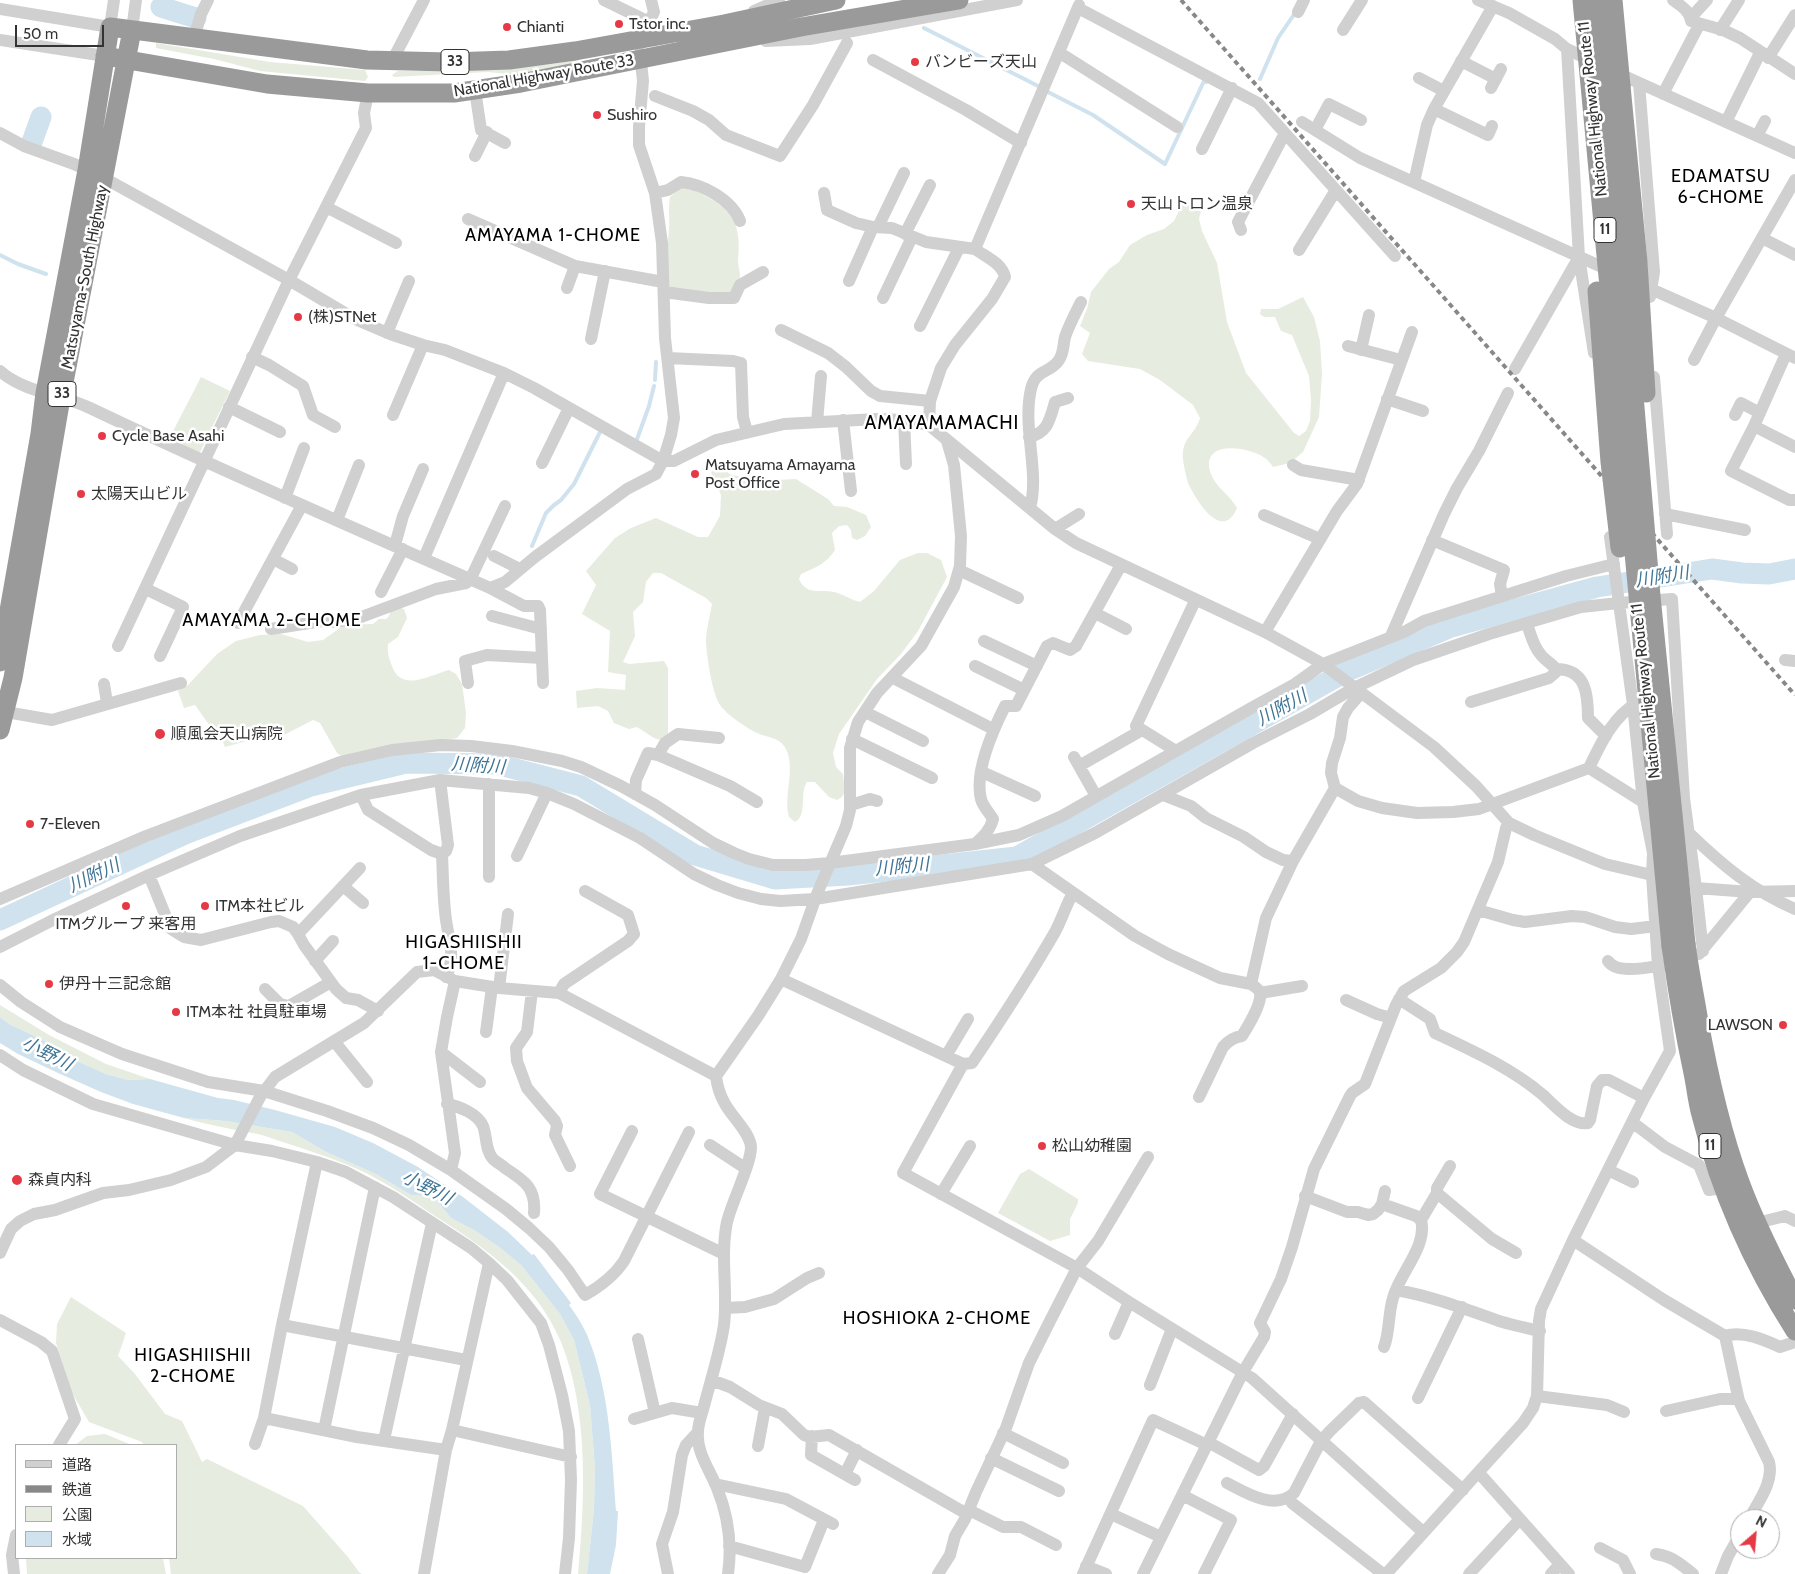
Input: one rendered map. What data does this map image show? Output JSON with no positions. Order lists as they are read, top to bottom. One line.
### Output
{"streets":{"highway":["33","National Highway Route 33","National Highway Route 11","11","Matsuyama-South Highway"]},"crossings":[["33","National Highway Route 33"],["33","Matsuyama-South Highway"],["National Highway Route 33","Matsuyama-South Highway"],["National Highway Route 11","11"]],"districts":["EDAMATSU 6-CHOME","AMAYAMA 1-CHOME","AMAYAMAMACHI","AMAYAMA 2-CHOME","HIGASHIISHII 1-CHOME","HOSHIOKA 2-CHOME","HIGASHIISHII 2-CHOME"],"water":["川附川","小野川"],"places":["Tstor inc.","Chianti","バンビーズ天山","Sushiro","天山トロン温泉","(株)STNet","Cycle Base Asahi","Matsuyama Amayama Post Office","太陽天山ビル","順風会天山病院","7-Eleven","ITMグループ 来客用","ITM本社ビル","伊丹十三記念館","ITM本社 社員駐車場","LAWSON","松山幼稚園","森貞内科"],"legend":["道路","鉄道","公園","水域"],"scale_bar":"50 m","north":"top right"}
